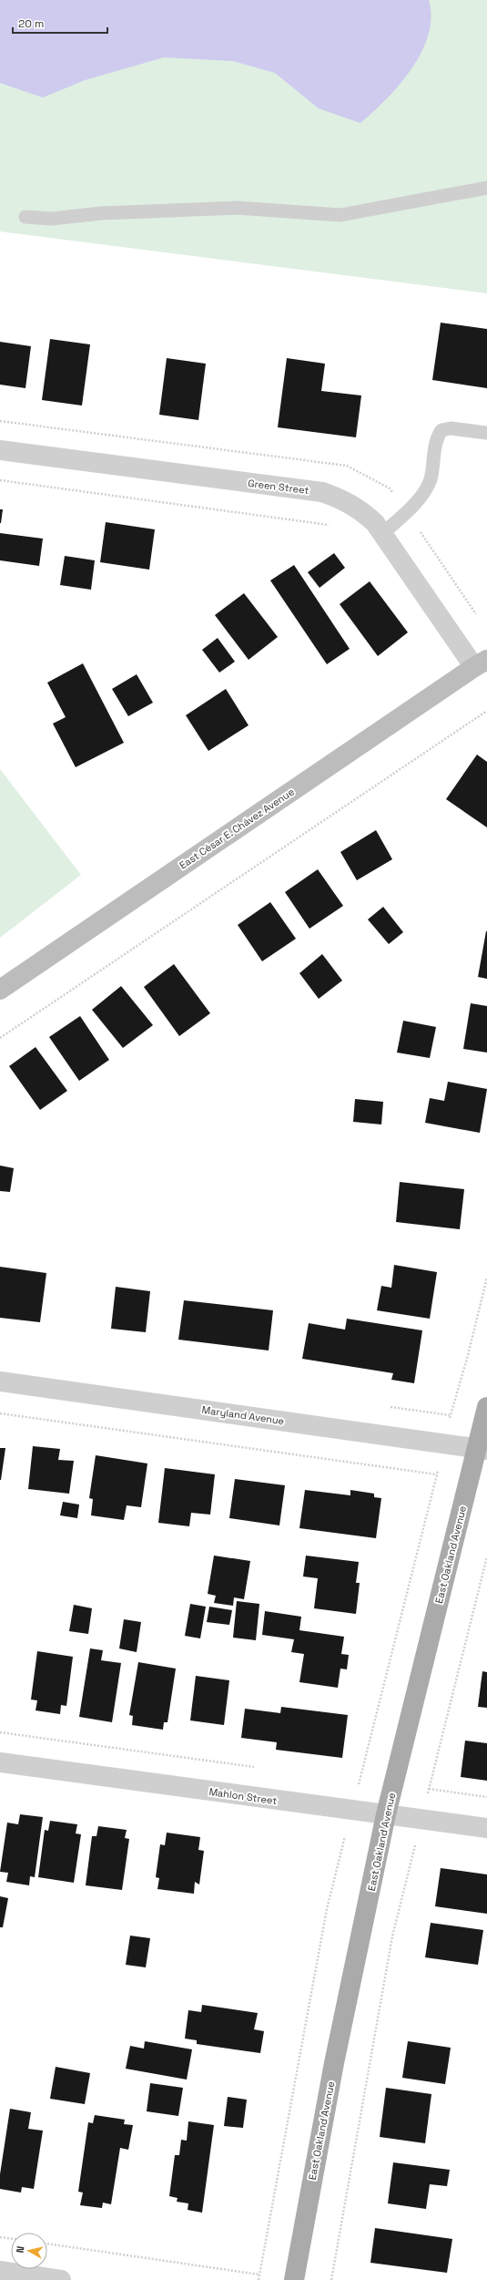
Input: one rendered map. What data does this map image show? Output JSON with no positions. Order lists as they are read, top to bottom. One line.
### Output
{"streets":{"main road":["East Oakland Avenue"],"street":["Green Street","East César E. Chávez Avenue","Maryland Avenue","Mahlon Street"]},"crossings":[["Green Street","East César E. Chávez Avenue"],["Maryland Avenue","East Oakland Avenue"],["East Oakland Avenue","Mahlon Street"]],"scale_bar":"20 m","north":"left"}
